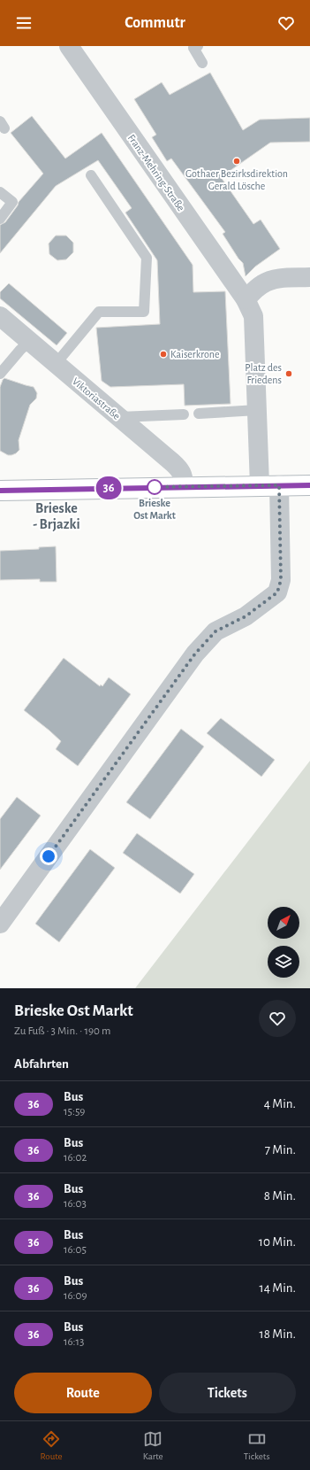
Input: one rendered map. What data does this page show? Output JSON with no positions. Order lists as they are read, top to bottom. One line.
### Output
{"streets":{"street":["Franz-Mehring-Straße","Viktoriastraße"]},"districts":["Brieske - Brjazki"],"places":["Gothaer Bezirksdirektion Gerald Lösche","Kaiserkrone","Platz des Friedens","Brieske Ost Markt"],"lines":["bus line 36"],"north":"top right","page":{"header":"Commutr","on_map":"36","heading":[["Brieske Ost Markt","Zu Fuß · 3 Min. · 190 m"],"Abfahrten"],"list":[{"mark":"36","name":"Bus","note":"15:59","value":"4 Min."},{"mark":"36","name":"Bus","note":"16:02","value":"7 Min."},{"mark":"36","name":"Bus","note":"16:03","value":"8 Min."},{"mark":"36","name":"Bus","note":"16:05","value":"10 Min."},{"mark":"36","name":"Bus","note":"16:09","value":"14 Min."},{"mark":"36","name":"Bus","note":"16:13","value":"18 Min."}],"buttons":["Route","Tickets"],"tabs":["Route","Karte","Tickets"]}}
